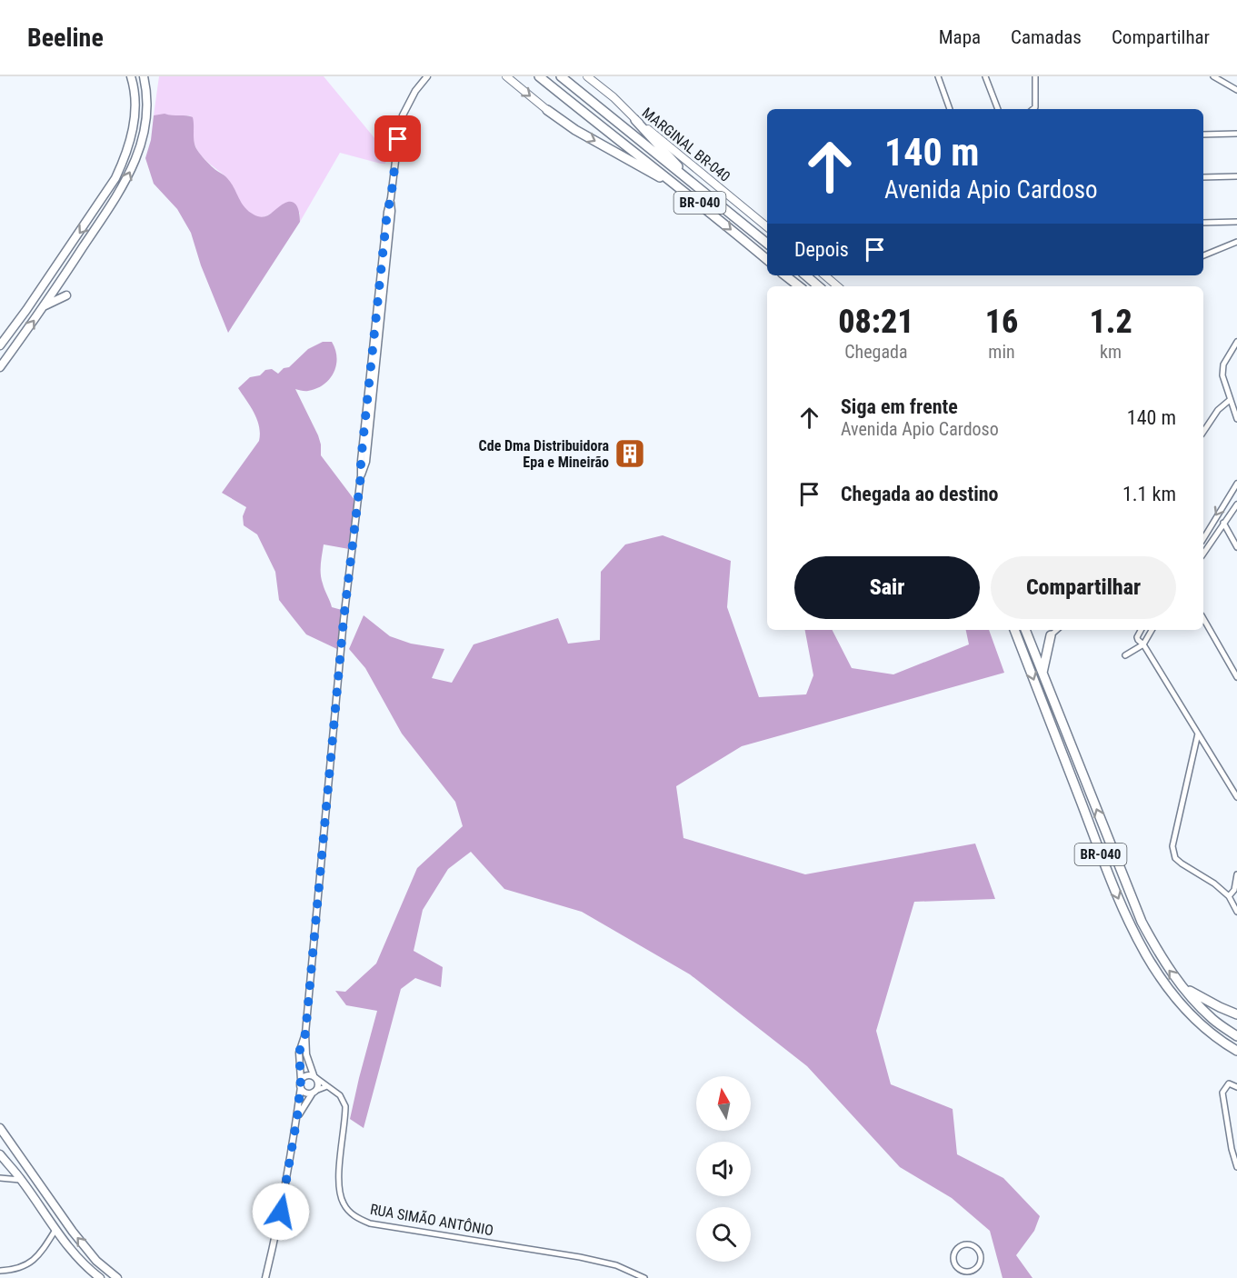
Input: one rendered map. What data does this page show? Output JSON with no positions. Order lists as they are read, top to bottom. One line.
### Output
{"streets":{"highway":["BR-040"],"main road":["MARGINAL BR-040"],"street":["RUA SIMÃO ANTÔNIO"]},"places":{"building":["Cde Dma Distribuidora Epa e Mineirão"]},"north":"top","page":{"header":"Beeline","nav":["Mapa","Camadas","Compartilhar"],"turn":["140 m","Avenida Apio Cardoso"],"then":"Depois","eta":["08:21","Chegada","16","min","1.2","km"],"list":[{"name":"Siga em frente","note":"Avenida Apio Cardoso","value":"140 m"},{"name":"Chegada ao destino","value":"1.1 km"}],"buttons":["Sair","Compartilhar"]}}
